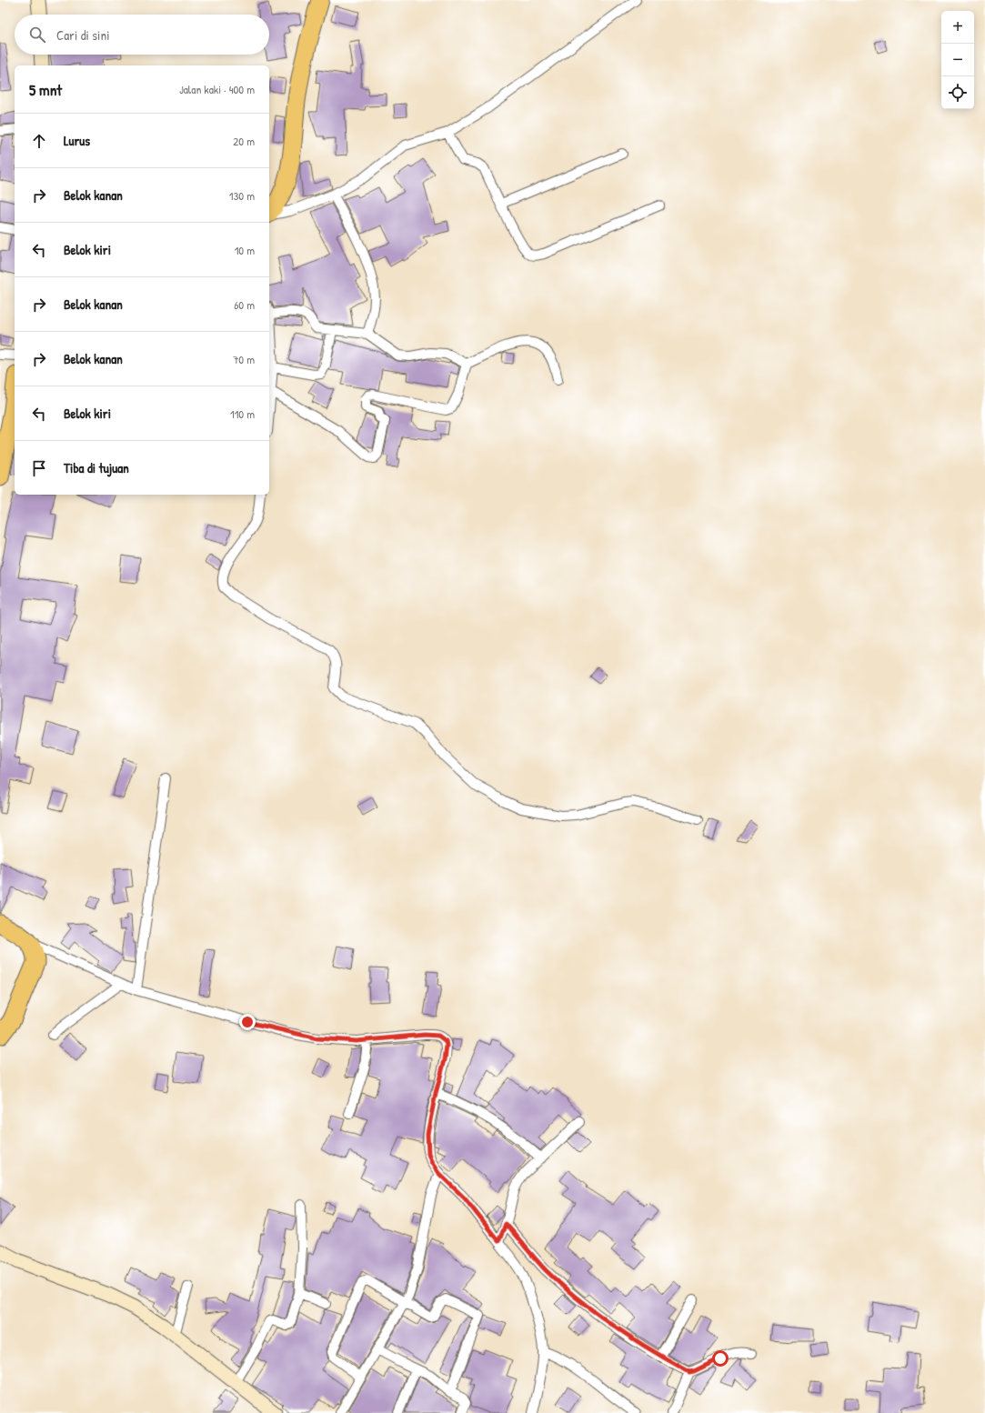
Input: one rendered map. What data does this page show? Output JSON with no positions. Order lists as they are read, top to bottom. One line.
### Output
{"page":{"map_buttons":["+","−"],"search":"Cari di sini","heading":["5 mnt","Jalan kaki · 400 m"],"list":[["Lurus","20 m"],["Belok kanan","130 m"],["Belok kiri","10 m"],["Belok kanan","60 m"],["Belok kanan","70 m"],["Belok kiri","110 m"],"Tiba di tujuan"]}}
